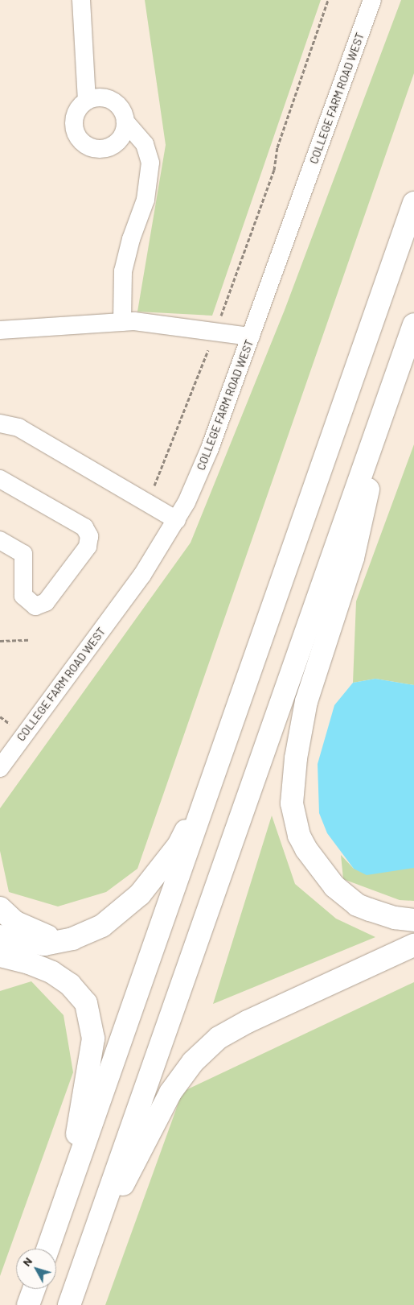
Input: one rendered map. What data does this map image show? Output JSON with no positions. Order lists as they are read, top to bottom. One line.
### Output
{"streets":{"street":["COLLEGE FARM ROAD WEST"]},"north":"top left"}
